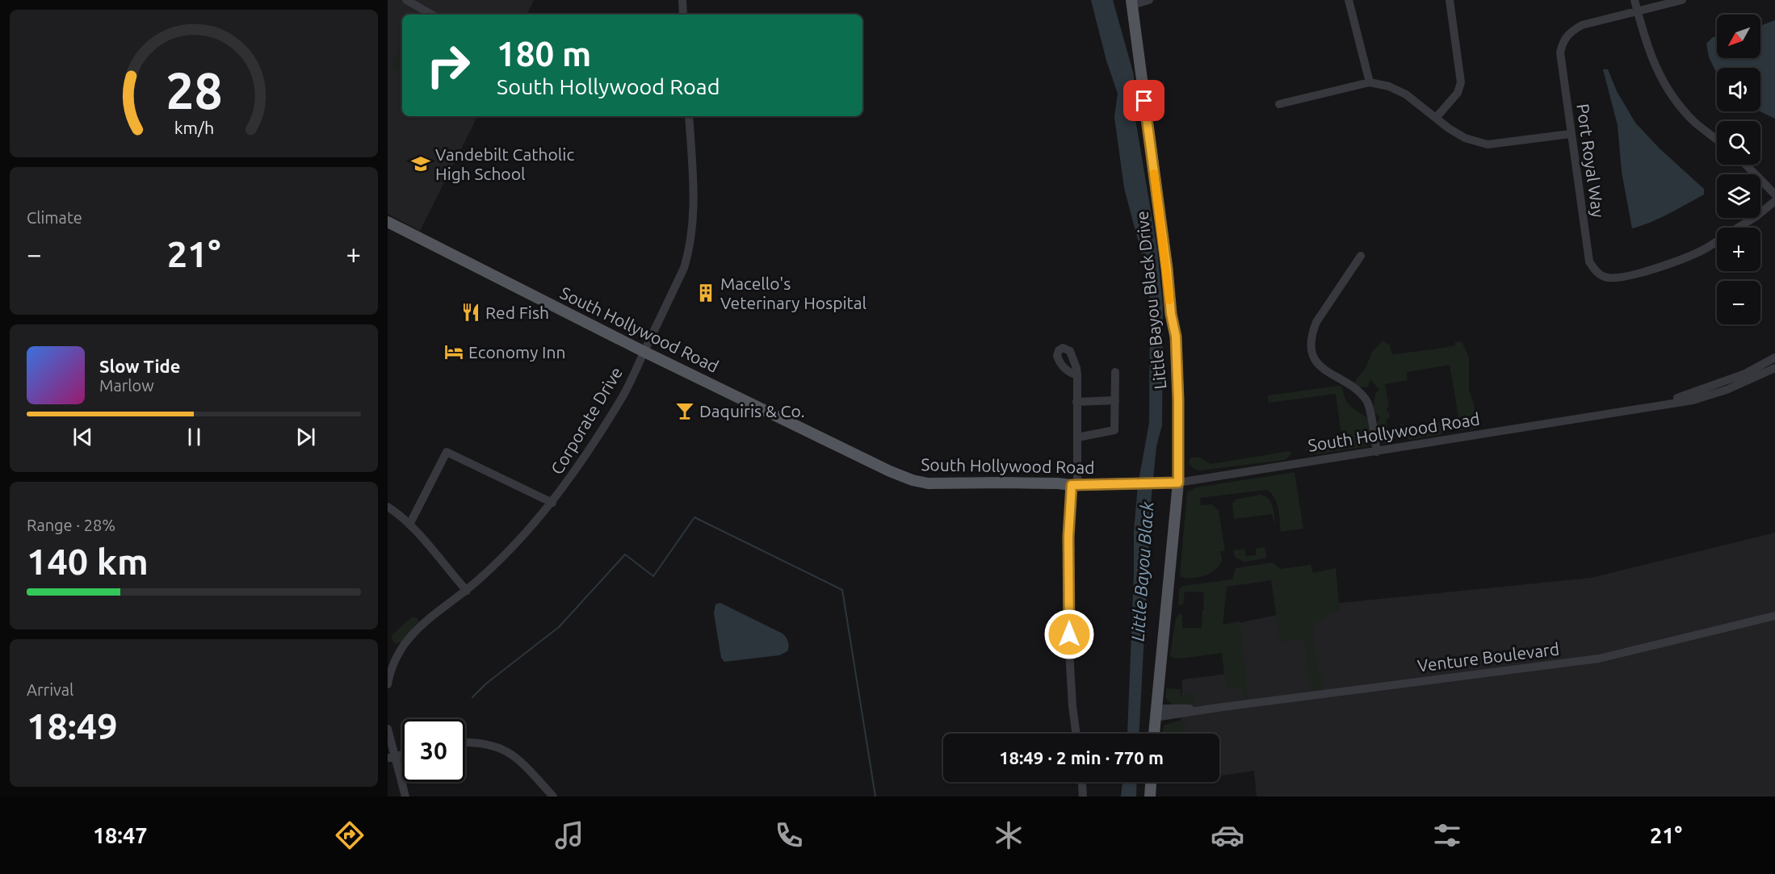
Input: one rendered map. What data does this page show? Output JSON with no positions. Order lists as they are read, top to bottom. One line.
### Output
{"streets":{"main road":["Little Bayou Black Drive","South Hollywood Road"],"street":["Port Royal Way","Corporate Drive","Venture Boulevard"]},"crossings":[["Little Bayou Black Drive","South Hollywood Road"],["Little Bayou Black Drive","Venture Boulevard"],["South Hollywood Road","Corporate Drive"]],"water":["Little Bayou Black"],"places":{"school or university":["Vandebilt Catholic High School"],"building":["Macello's Veterinary Hospital"],"restaurant":["Red Fish"],"hotel":["Economy Inn"],"bar":["Daquiris & Co."]},"north":"bottom left","page":{"map_buttons":["+","−"],"turn":["180 m","South Hollywood Road"],"tile":["Climate",["Range · 28%","140 km"],["Arrival","18:49"]],"heat":["−","21°","+"],"song":["Slow Tide","Marlow"],"limit":"30","trip":"18:49 · 2 min · 770 m","tabs":["18:47","21°"],"gauge":["28","km/h"]}}
